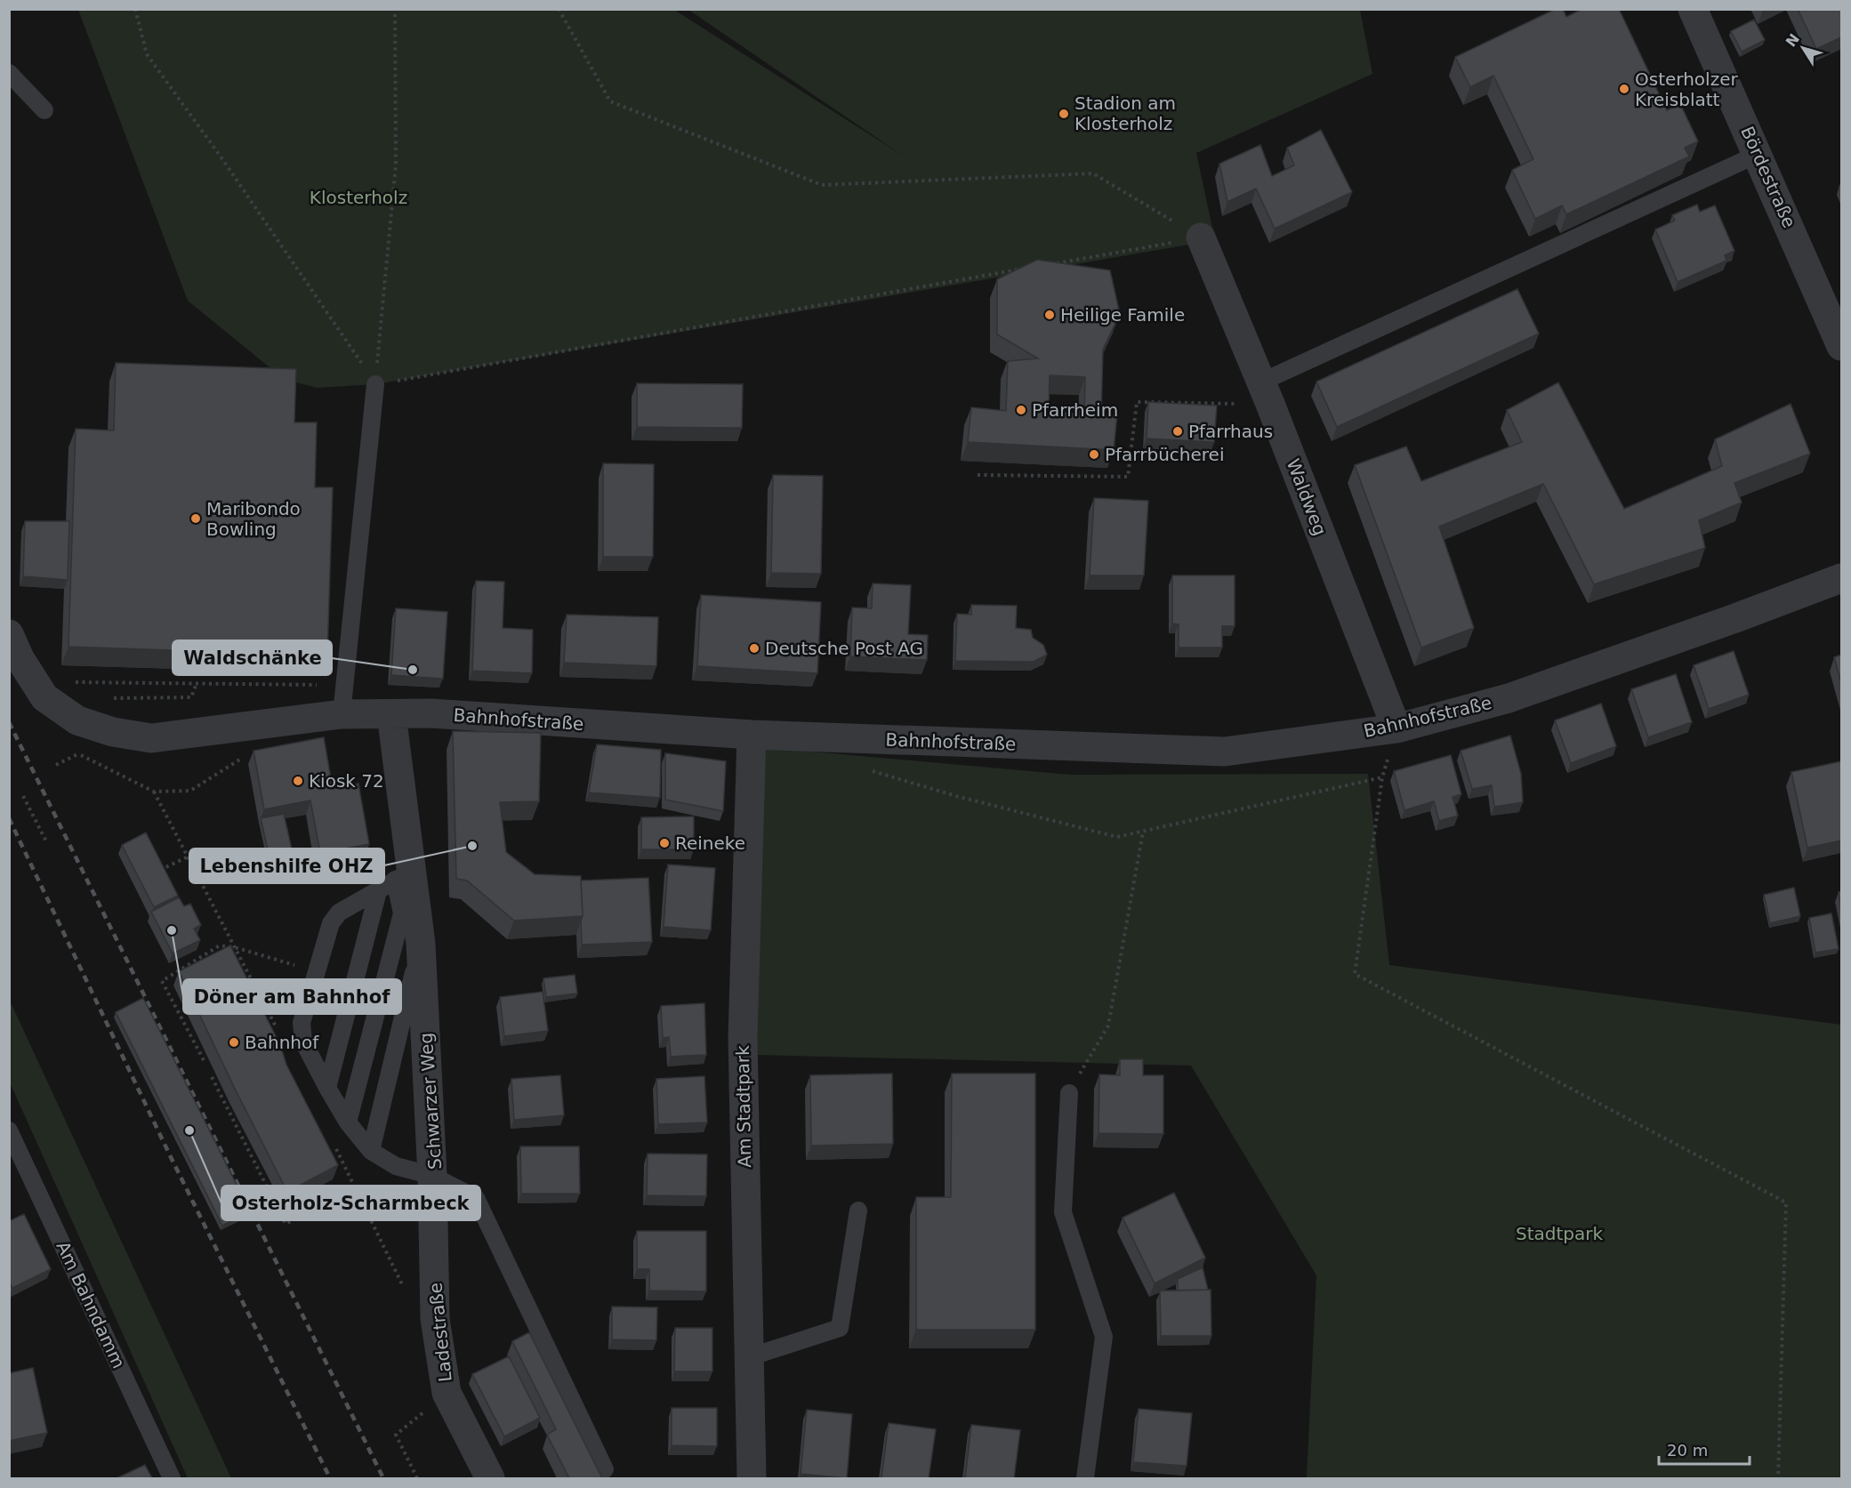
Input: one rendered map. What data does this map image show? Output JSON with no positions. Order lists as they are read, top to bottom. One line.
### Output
{"streets":{"street":["Bördestraße","Waldweg","Bahnhofstraße","Schwarzer Weg","Am Stadtpark","Ladestraße"],"lane":["Am Bahndamm"]},"crossings":[["Waldweg","Bahnhofstraße"],["Bahnhofstraße","Schwarzer Weg"],["Bahnhofstraße","Am Stadtpark"],["Schwarzer Weg","Ladestraße"]],"parks":["Klosterholz","Stadtpark"],"places":["Osterholzer Kreisblatt","Stadion am Klosterholz","Heilige Famile","Pfarrheim","Pfarrhaus","Pfarrbücherei","Maribondo Bowling","Deutsche Post AG","Waldschänke","Kiosk 72","Reineke","Lebenshilfe OHZ","Döner am Bahnhof","Bahnhof","Osterholz-Scharmbeck"],"scale_bar":"20 m","north":"top left"}
